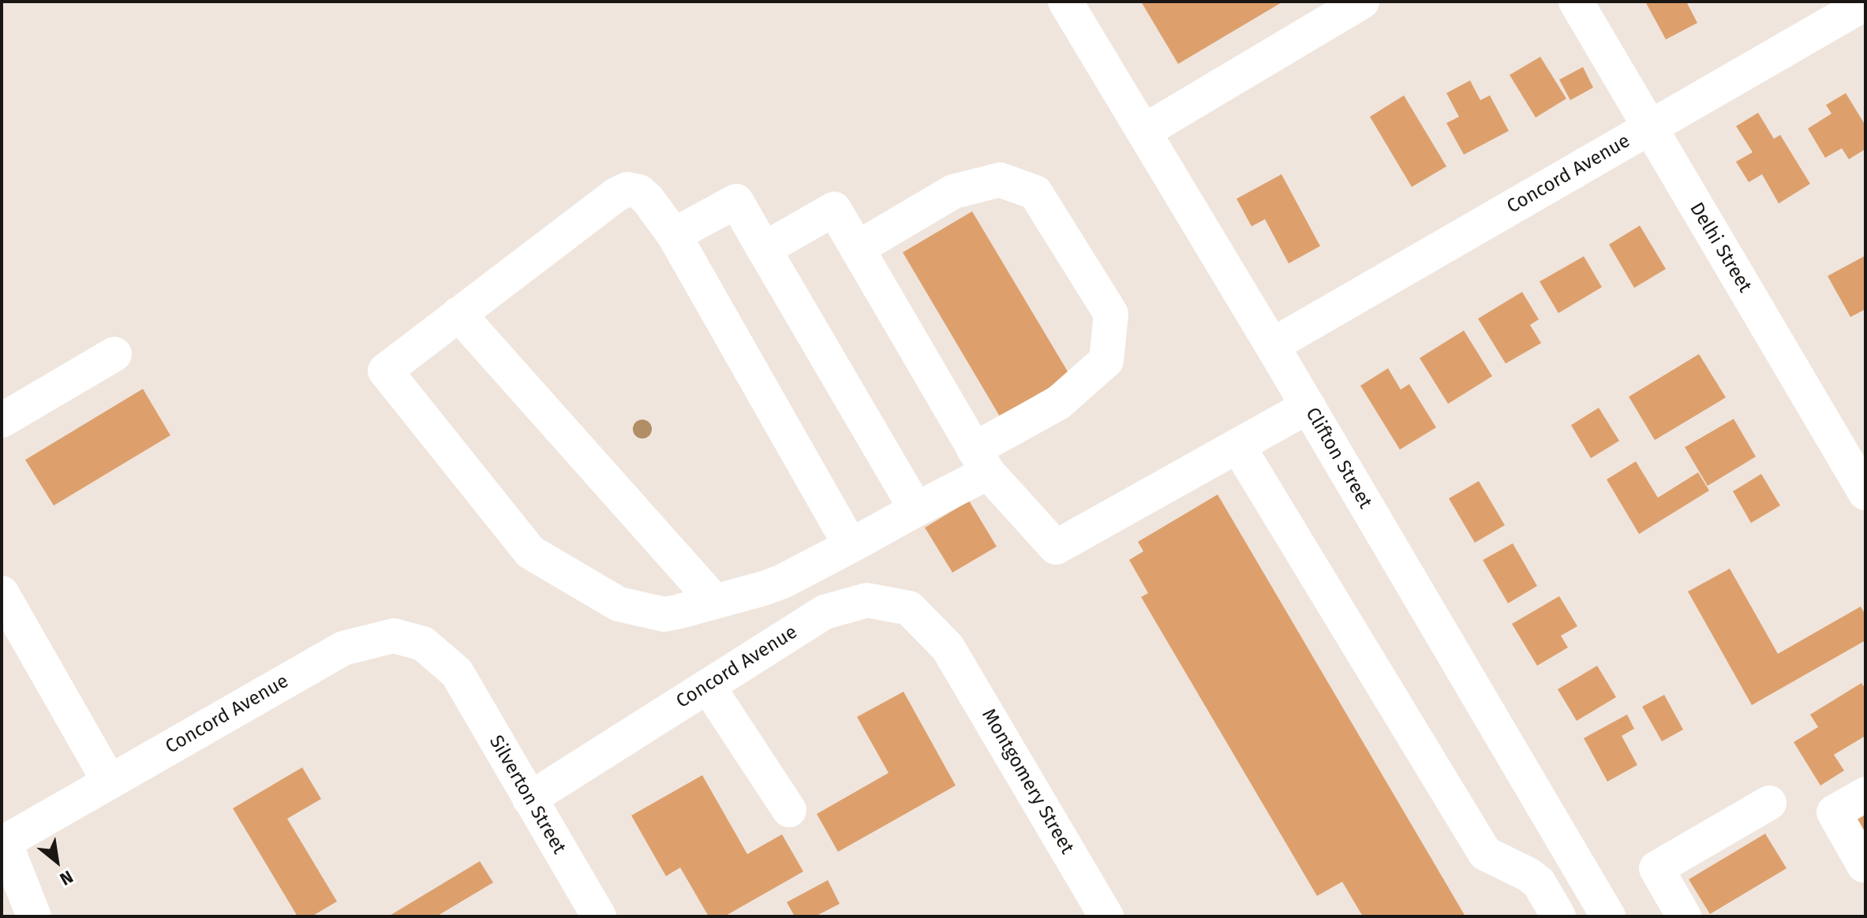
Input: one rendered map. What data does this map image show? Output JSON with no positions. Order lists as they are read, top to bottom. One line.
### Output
{"streets":{"street":["Concord Avenue","Delhi Street","Clifton Street","Montgomery Street","Silverton Street"]},"crossings":[["Concord Avenue","Delhi Street"],["Concord Avenue","Clifton Street"],["Concord Avenue","Montgomery Street"],["Concord Avenue","Silverton Street"]],"north":"bottom right"}
